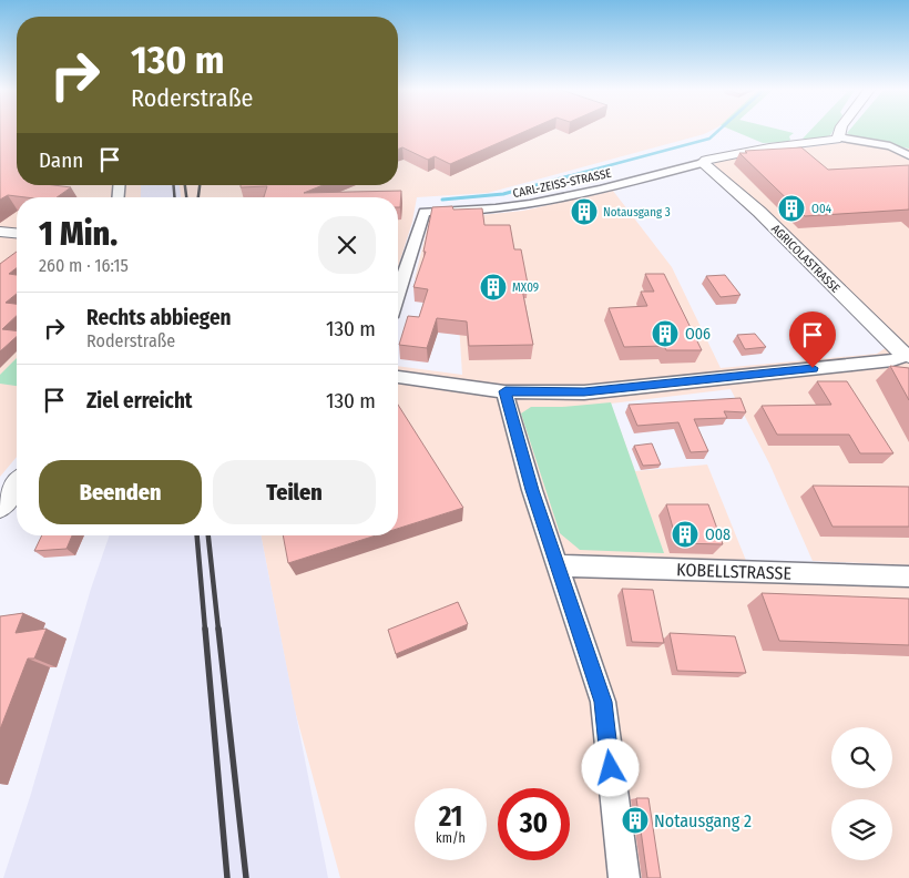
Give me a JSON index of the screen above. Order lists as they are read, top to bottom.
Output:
{
  "streets": {
    "street": ["CARL-ZEISS-STRASSE", "AGRICOLASTRASSE", "KOBELLSTRASSE"]
  },
  "crossings": [
    ["CARL-ZEISS-STRASSE", "AGRICOLASTRASSE"]
  ],
  "places": {
    "building": [
      "O04",
      "Notausgang 3",
      "MX09",
      "O06",
      "O08",
      "Notausgang 2"
    ]
  },
  "page": {
    "turn": ["130 m", "Roderstraße"],
    "then": "Dann",
    "heading": ["1 Min.", "260 m · 16:15"],
    "list": [
      {
        "name": "Rechts abbiegen",
        "note": "Roderstraße",
        "value": "130 m"
      },
      {
        "name": "Ziel erreicht",
        "value": "130 m"
      }
    ],
    "buttons": ["Beenden", "Teilen"],
    "speed": "21 km/h",
    "limit": "30"
  }
}
